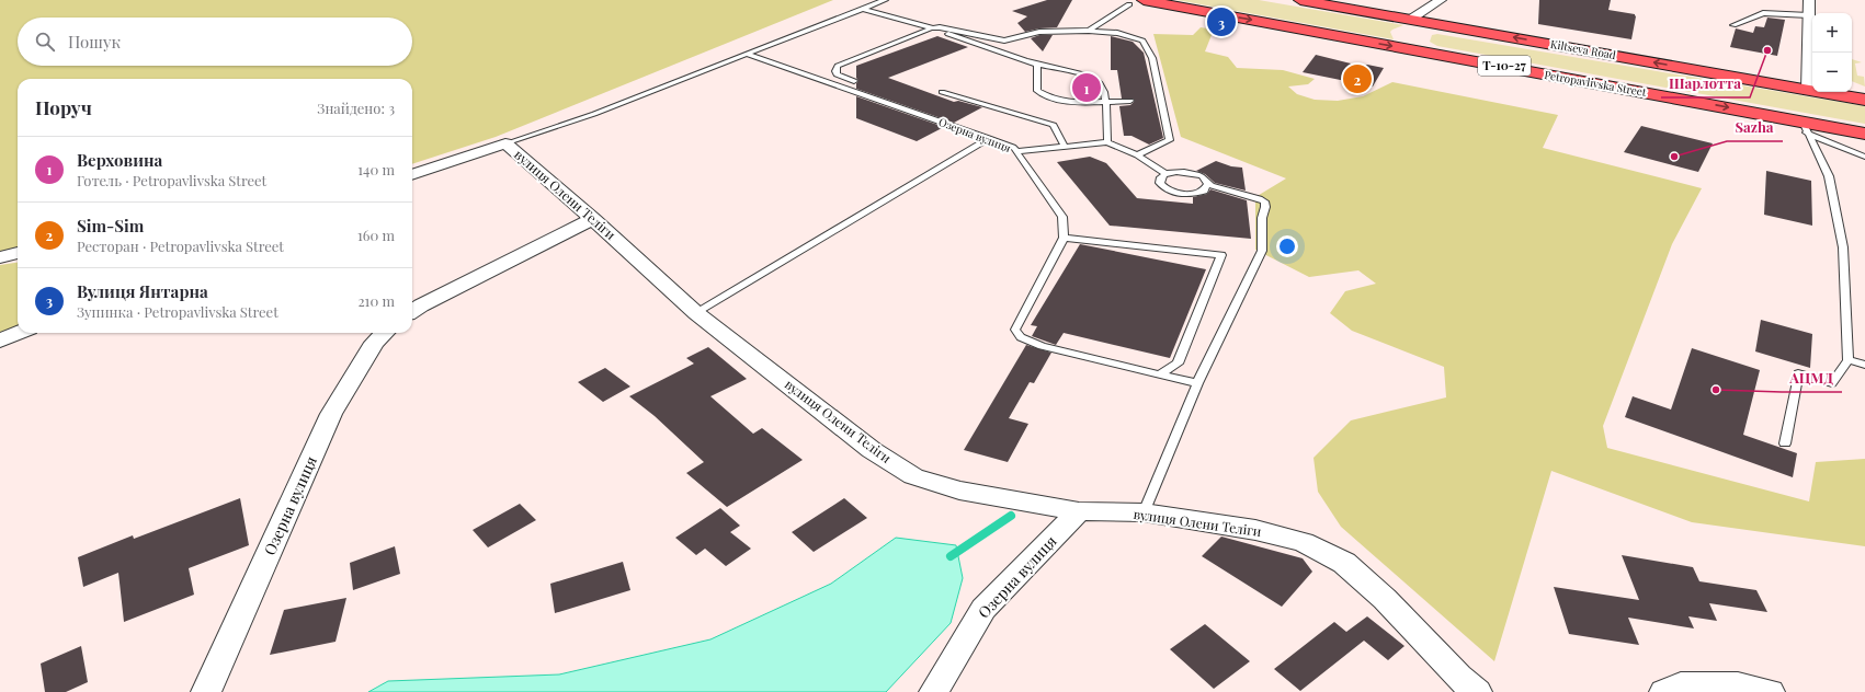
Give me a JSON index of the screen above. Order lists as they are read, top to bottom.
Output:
{
  "streets": {
    "highway": ["Kiltseva Road", "Т-10-27", "Petropavlivska Street"],
    "street": ["Озерна вулиця", "вулиця Олени Теліги"]
  },
  "crossings": [
    ["Озерна вулиця", "вулиця Олени Теліги"]
  ],
  "one_way": ["Kiltseva Road", "Petropavlivska Street"],
  "places": ["Шарлотта", "Sazha", "АЦМД"],
  "page": {
    "pins": ["3", "2", "1"],
    "map_buttons": ["+", "−"],
    "search": "Пошук",
    "heading": ["Поруч", "Знайдено: 3"],
    "list": [
      {
        "mark": "1",
        "name": "Верховина",
        "note": "Готель · Petropavlivska Street",
        "value": "140 m"
      },
      {
        "mark": "2",
        "name": "Sim-Sim",
        "note": "Ресторан · Petropavlivska Street",
        "value": "160 m"
      },
      {
        "mark": "3",
        "name": "Вулиця Янтарна",
        "note": "Зупинка · Petropavlivska Street",
        "value": "210 m"
      }
    ]
  }
}
